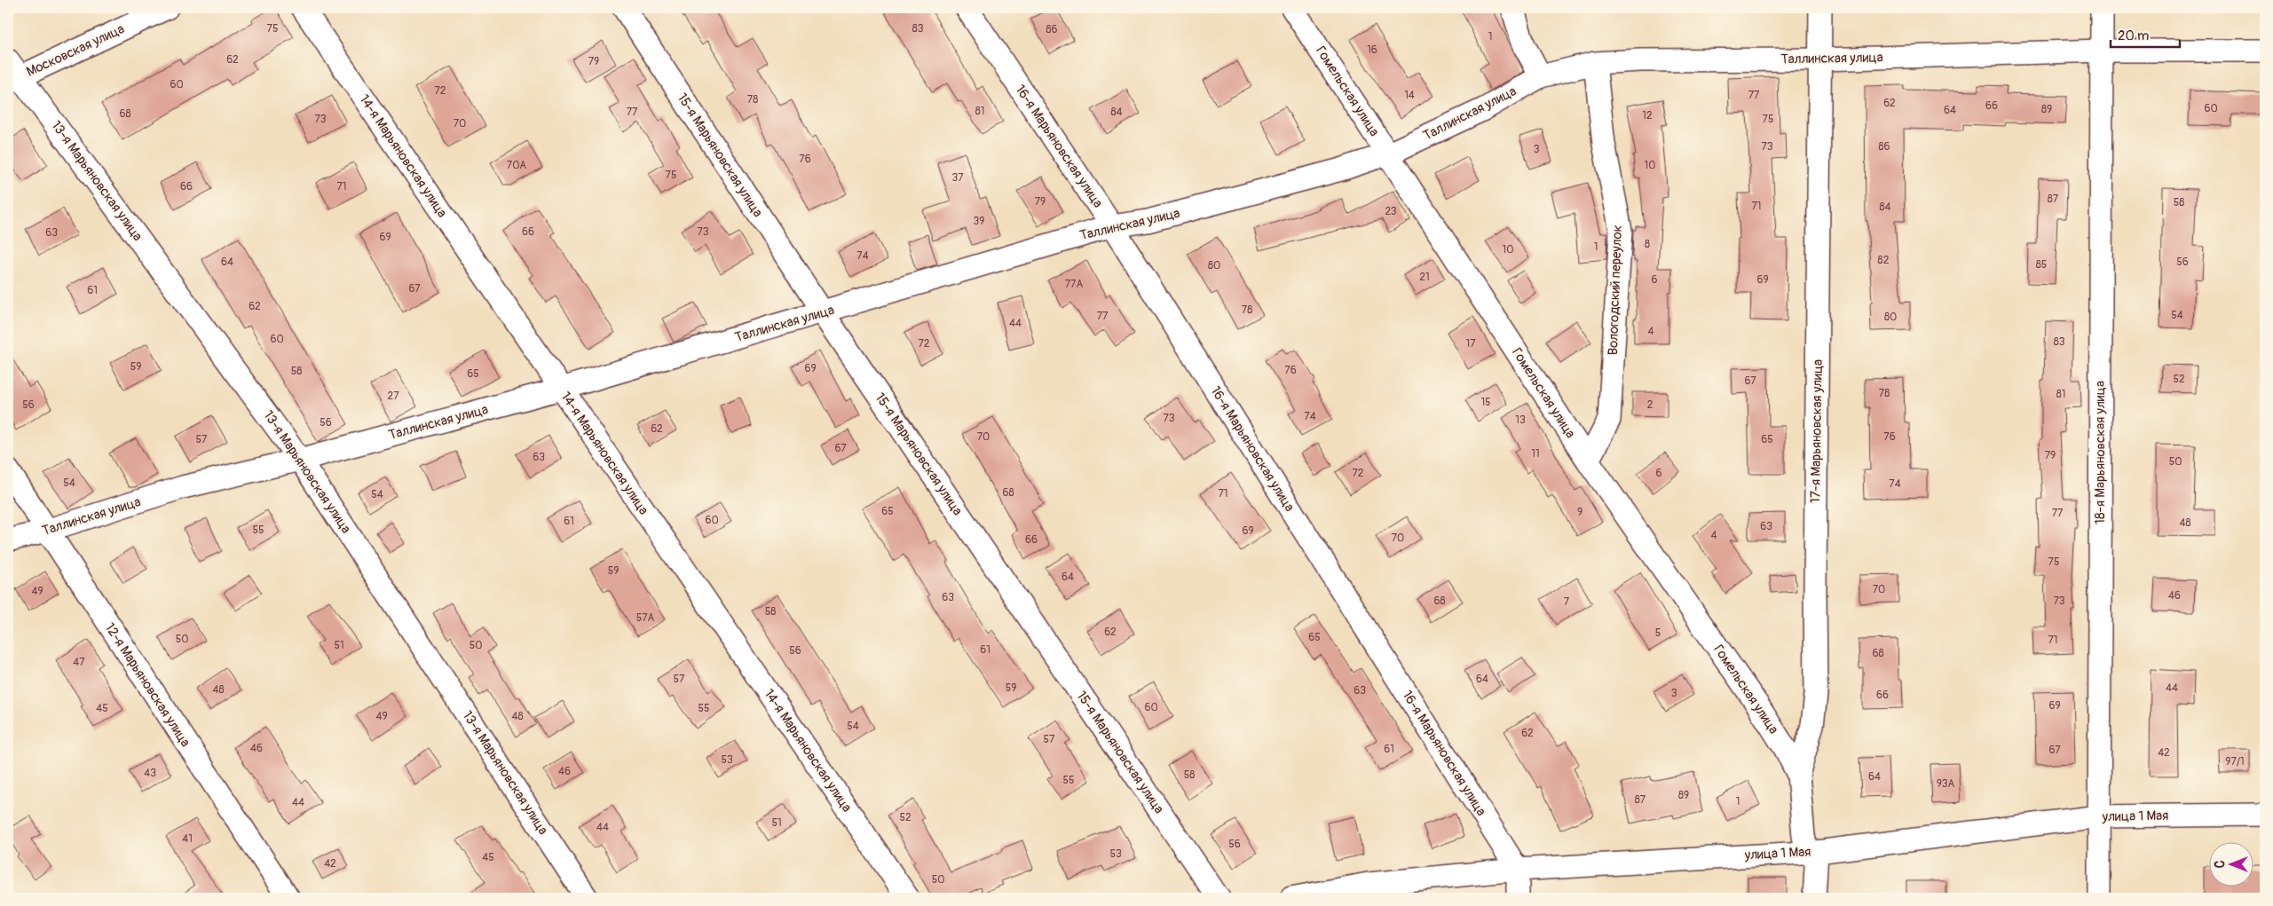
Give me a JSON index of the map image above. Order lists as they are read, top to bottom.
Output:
{
  "streets": {
    "street": [
      "Московская улица",
      "Таллинская улица",
      "Гомельская улица",
      "16-я Марьяновская улица",
      "15-я Марьяновская улица",
      "14-я Марьяновская улица",
      "13-я Марьяновская улица",
      "Вологодский переулок",
      "17-я Марьяновская улица",
      "18-я Марьяновская улица",
      "12-я Марьяновская улица",
      "улица 1 Мая"
    ]
  },
  "crossings": [
    ["Московская улица", "13-я Марьяновская улица"],
    ["Таллинская улица", "Гомельская улица"],
    ["Таллинская улица", "16-я Марьяновская улица"],
    ["Таллинская улица", "15-я Марьяновская улица"],
    ["Таллинская улица", "14-я Марьяновская улица"],
    ["Таллинская улица", "13-я Марьяновская улица"],
    ["Таллинская улица", "Вологодский переулок"],
    ["Таллинская улица", "17-я Марьяновская улица"],
    ["Таллинская улица", "18-я Марьяновская улица"],
    ["Таллинская улица", "12-я Марьяновская улица"],
    ["Гомельская улица", "Вологодский переулок"],
    ["Гомельская улица", "17-я Марьяновская улица"],
    ["16-я Марьяновская улица", "улица 1 Мая"],
    ["17-я Марьяновская улица", "улица 1 Мая"],
    ["18-я Марьяновская улица", "улица 1 Мая"]
  ],
  "house_numbers": [
    "75",
    "83",
    "86",
    "1",
    "16",
    "62",
    "79",
    "60",
    "72",
    "14",
    "77",
    "78",
    "62",
    "66",
    "60",
    "89",
    "64",
    "81",
    "77",
    "84",
    "68",
    "12",
    "73",
    "75",
    "70",
    "73",
    "86",
    "3",
    "76",
    "70А",
    "10",
    "75",
    "37",
    "66",
    "71",
    "87",
    "79",
    "58",
    "71",
    "84",
    "23",
    "39",
    "66",
    "73",
    "63",
    "69",
    "8",
    "1",
    "10",
    "74",
    "82",
    "64",
    "56",
    "85",
    "80",
    "21",
    "6",
    "69",
    "77А",
    "67",
    "61",
    "62",
    "78",
    "54",
    "77",
    "80",
    "44",
    "4",
    "60",
    "83",
    "72",
    "17",
    "59",
    "69",
    "76",
    "58",
    "65",
    "52",
    "67",
    "78",
    "81",
    "27",
    "15",
    "56",
    "2",
    "74",
    "73",
    "13",
    "56",
    "62",
    "70",
    "76",
    "57",
    "65",
    "67",
    "11",
    "79",
    "63",
    "50",
    "72",
    "6",
    "54",
    "74",
    "68",
    "71",
    "54",
    "65",
    "9",
    "77",
    "60",
    "61",
    "48",
    "63",
    "55",
    "69",
    "4",
    "70",
    "66",
    "75",
    "59",
    "64",
    "70",
    "49",
    "46",
    "63",
    "68",
    "73",
    "7",
    "58",
    "57А",
    "62",
    "5",
    "65",
    "50",
    "71",
    "51",
    "50",
    "61",
    "56",
    "68",
    "47",
    "57",
    "64",
    "59",
    "44",
    "48",
    "63",
    "3",
    "66",
    "69",
    "60",
    "45",
    "55",
    "49",
    "48",
    "54",
    "62",
    "57",
    "46",
    "61",
    "67",
    "42",
    "53",
    "97/1",
    "46",
    "43",
    "58",
    "64",
    "55",
    "93А",
    "89",
    "87",
    "1",
    "44",
    "52",
    "51",
    "44",
    "41",
    "56",
    "53",
    "45",
    "42",
    "50"
  ],
  "scale_bar": "20 m",
  "north": "left"
}
